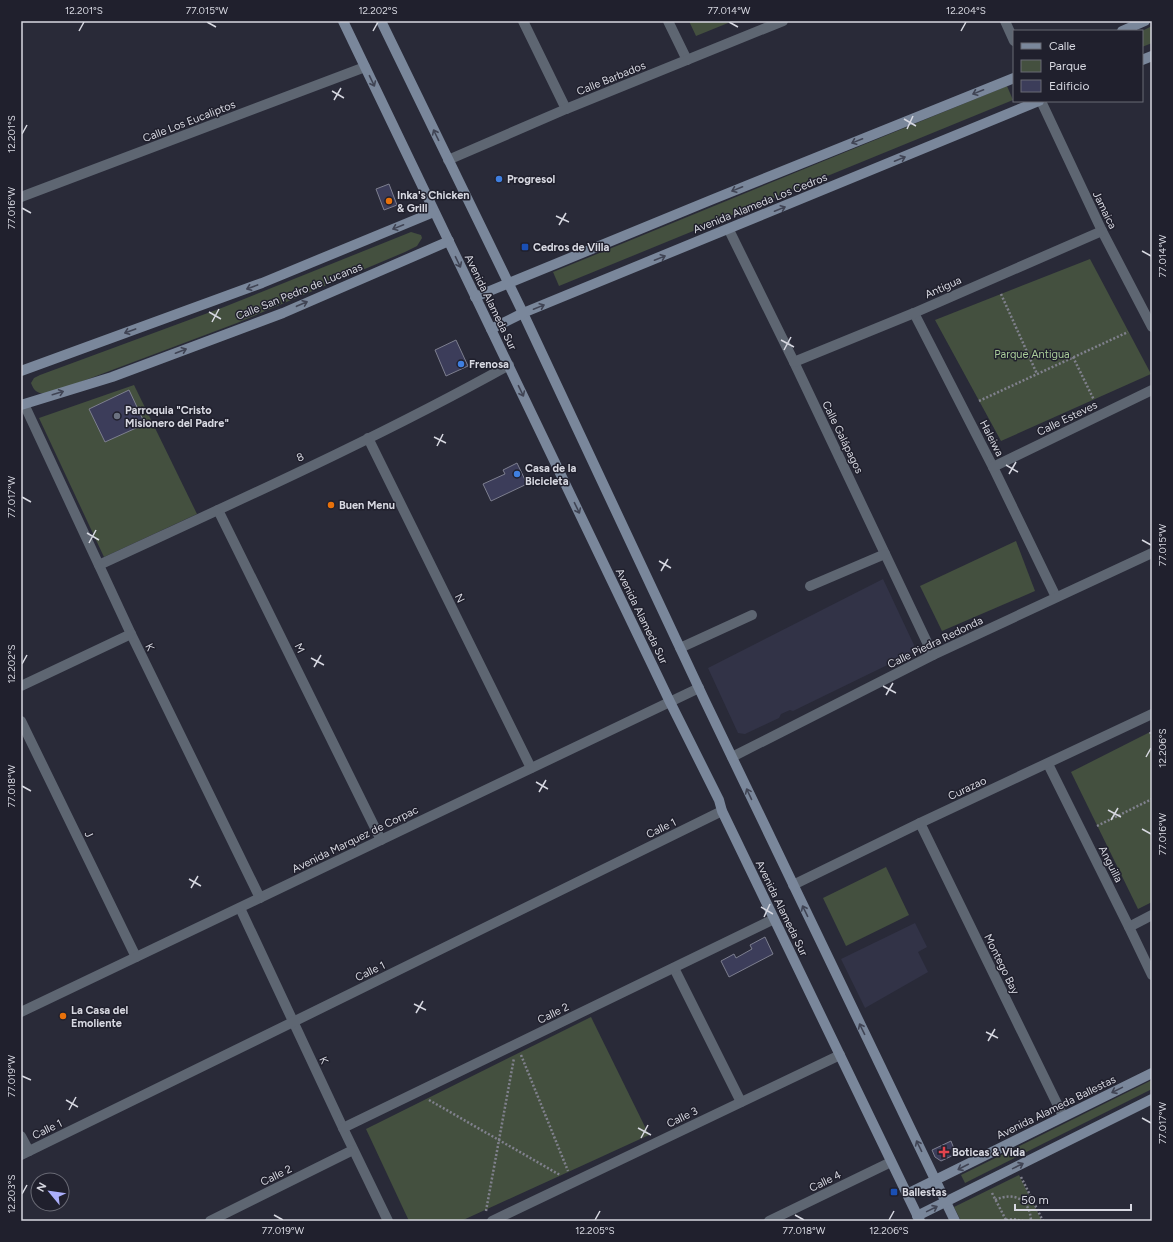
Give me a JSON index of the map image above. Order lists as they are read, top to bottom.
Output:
{
  "streets": {
    "main road": [
      "Avenida Alameda Los Cedros",
      "Calle San Pedro de Lucanas",
      "Avenida Alameda Sur",
      "Avenida Alameda Ballestas"
    ],
    "street": [
      "Calle Barbados",
      "Calle Los Eucaliptos",
      "Jamaica",
      "Antigua",
      "Calle Esteves",
      "Calle Galápagos",
      "Haleiwa",
      "8",
      "N",
      "Calle Piedra Redonda",
      "K",
      "M",
      "Curazao",
      "Calle 1",
      "J",
      "Avenida Marquez de Corpac",
      "Anguilla",
      "Montego Bay",
      "Calle 2",
      "Calle 3",
      "Calle 4"
    ]
  },
  "crossings": [
    ["Calle Barbados", "Avenida Alameda Sur"],
    ["Calle Los Eucaliptos", "Avenida Alameda Sur"],
    ["Avenida Alameda Los Cedros", "Avenida Alameda Sur"],
    ["Avenida Alameda Los Cedros", "Calle Galápagos"],
    ["Jamaica", "Antigua"],
    ["Antigua", "Calle Galápagos"],
    ["Antigua", "Haleiwa"],
    ["Calle San Pedro de Lucanas", "Avenida Alameda Sur"],
    ["Calle San Pedro de Lucanas", "K"],
    ["Avenida Alameda Sur", "8"],
    ["Avenida Alameda Sur", "Calle Piedra Redonda"],
    ["Avenida Alameda Sur", "Curazao"],
    ["Avenida Alameda Sur", "Calle 1"],
    ["Avenida Alameda Sur", "Avenida Marquez de Corpac"],
    ["Avenida Alameda Sur", "Calle 2"],
    ["Avenida Alameda Sur", "Avenida Alameda Ballestas"],
    ["Avenida Alameda Sur", "Calle 3"],
    ["Avenida Alameda Sur", "Calle 4"],
    ["Calle Esteves", "Haleiwa"],
    ["Calle Galápagos", "Calle Piedra Redonda"],
    ["Haleiwa", "Calle Piedra Redonda"],
    ["8", "N"],
    ["8", "K"],
    ["8", "M"],
    ["N", "Avenida Marquez de Corpac"],
    ["K", "Calle 1"],
    ["K", "Avenida Marquez de Corpac"],
    ["K", "Calle 2"],
    ["M", "Avenida Marquez de Corpac"],
    ["Curazao", "Anguilla"],
    ["Curazao", "Montego Bay"],
    ["J", "Avenida Marquez de Corpac"],
    ["Montego Bay", "Avenida Alameda Ballestas"]
  ],
  "parks": ["Parque Antigua"],
  "places": {
    "other": [
      "Progresol",
      "Inka's Chicken & Grill",
      "Frenosa",
      "Parroquia \"Cristo Misionero del Padre\"",
      "Casa de la Bicicleta",
      "Buen Menu",
      "La Casa del Emoliente"
    ],
    "transit": ["Cedros de Villa", "Ballestas"],
    "health": ["Boticas & Vida"]
  },
  "legend": ["Calle", "Parque", "Edificio"],
  "scale_bar": "50 m",
  "north": "top left",
  "coordinates": [
    "12.201°S",
    "77.015°W",
    "12.202°S",
    "77.014°W",
    "12.204°S",
    "77.016°W",
    "77.017°W",
    "12.206°S",
    "77.018°W",
    "77.019°W",
    "12.203°S",
    "12.205°S"
  ]
}
